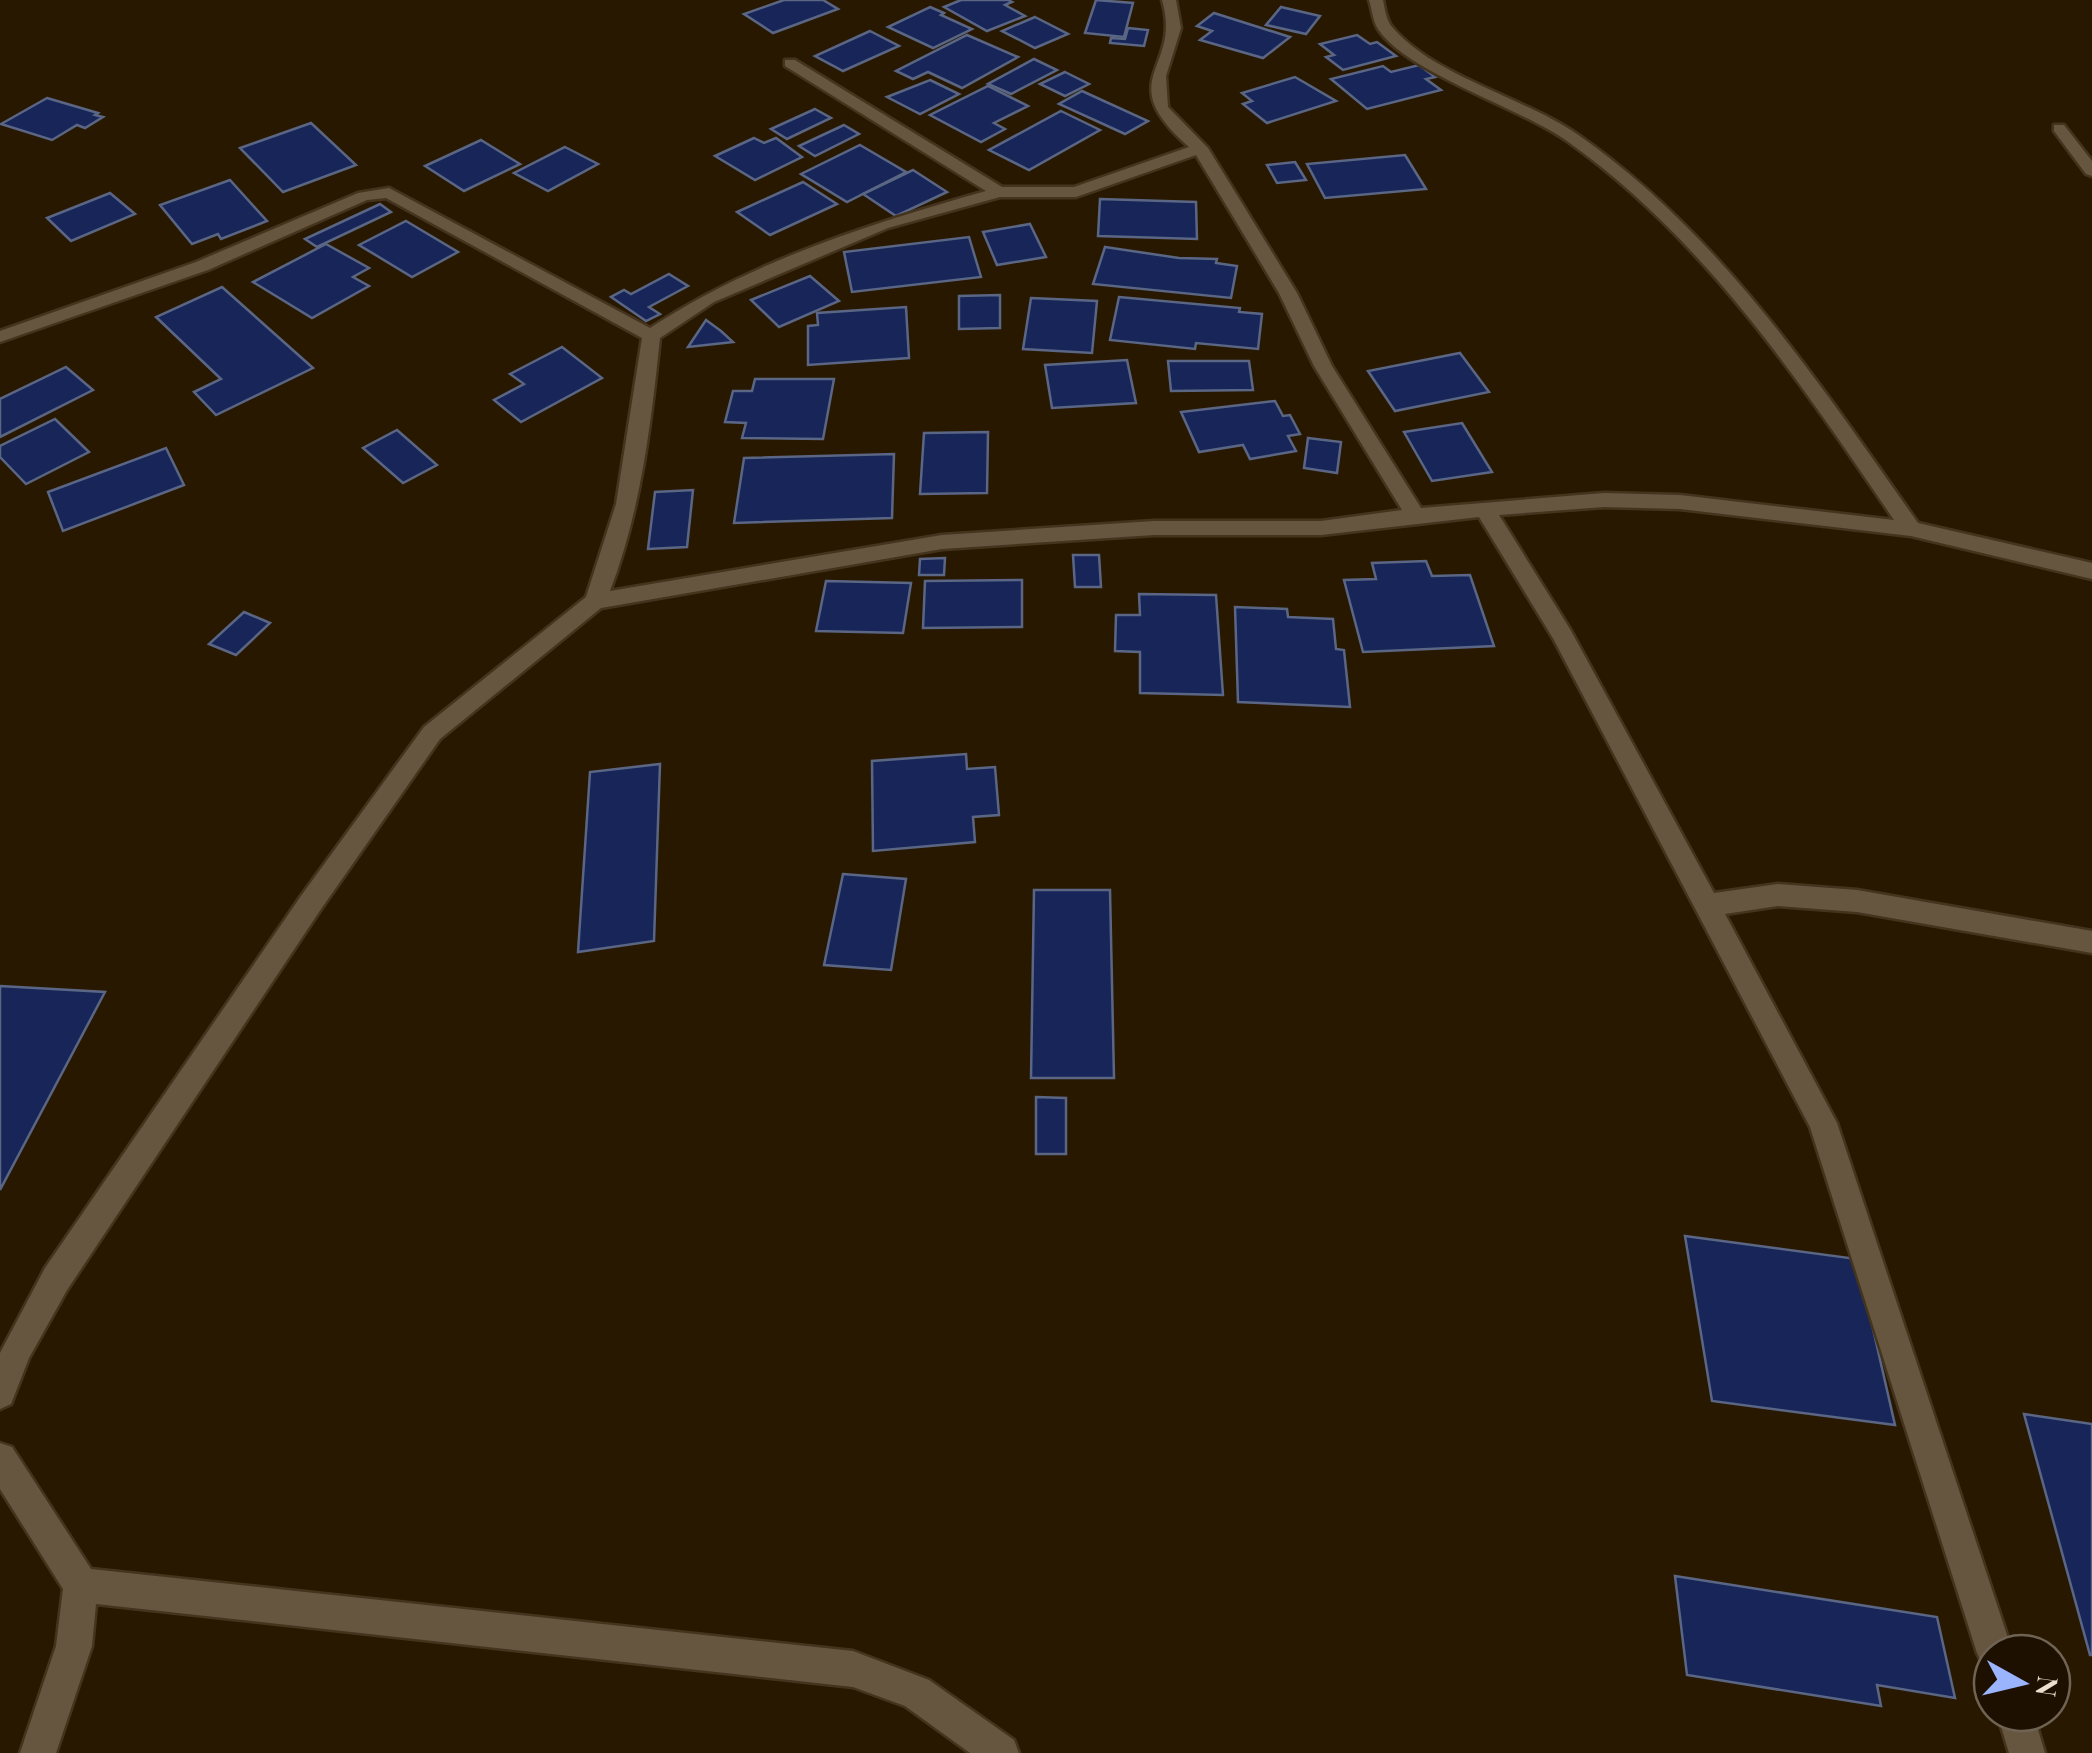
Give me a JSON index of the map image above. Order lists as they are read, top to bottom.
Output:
{
  "north": "right"
}
